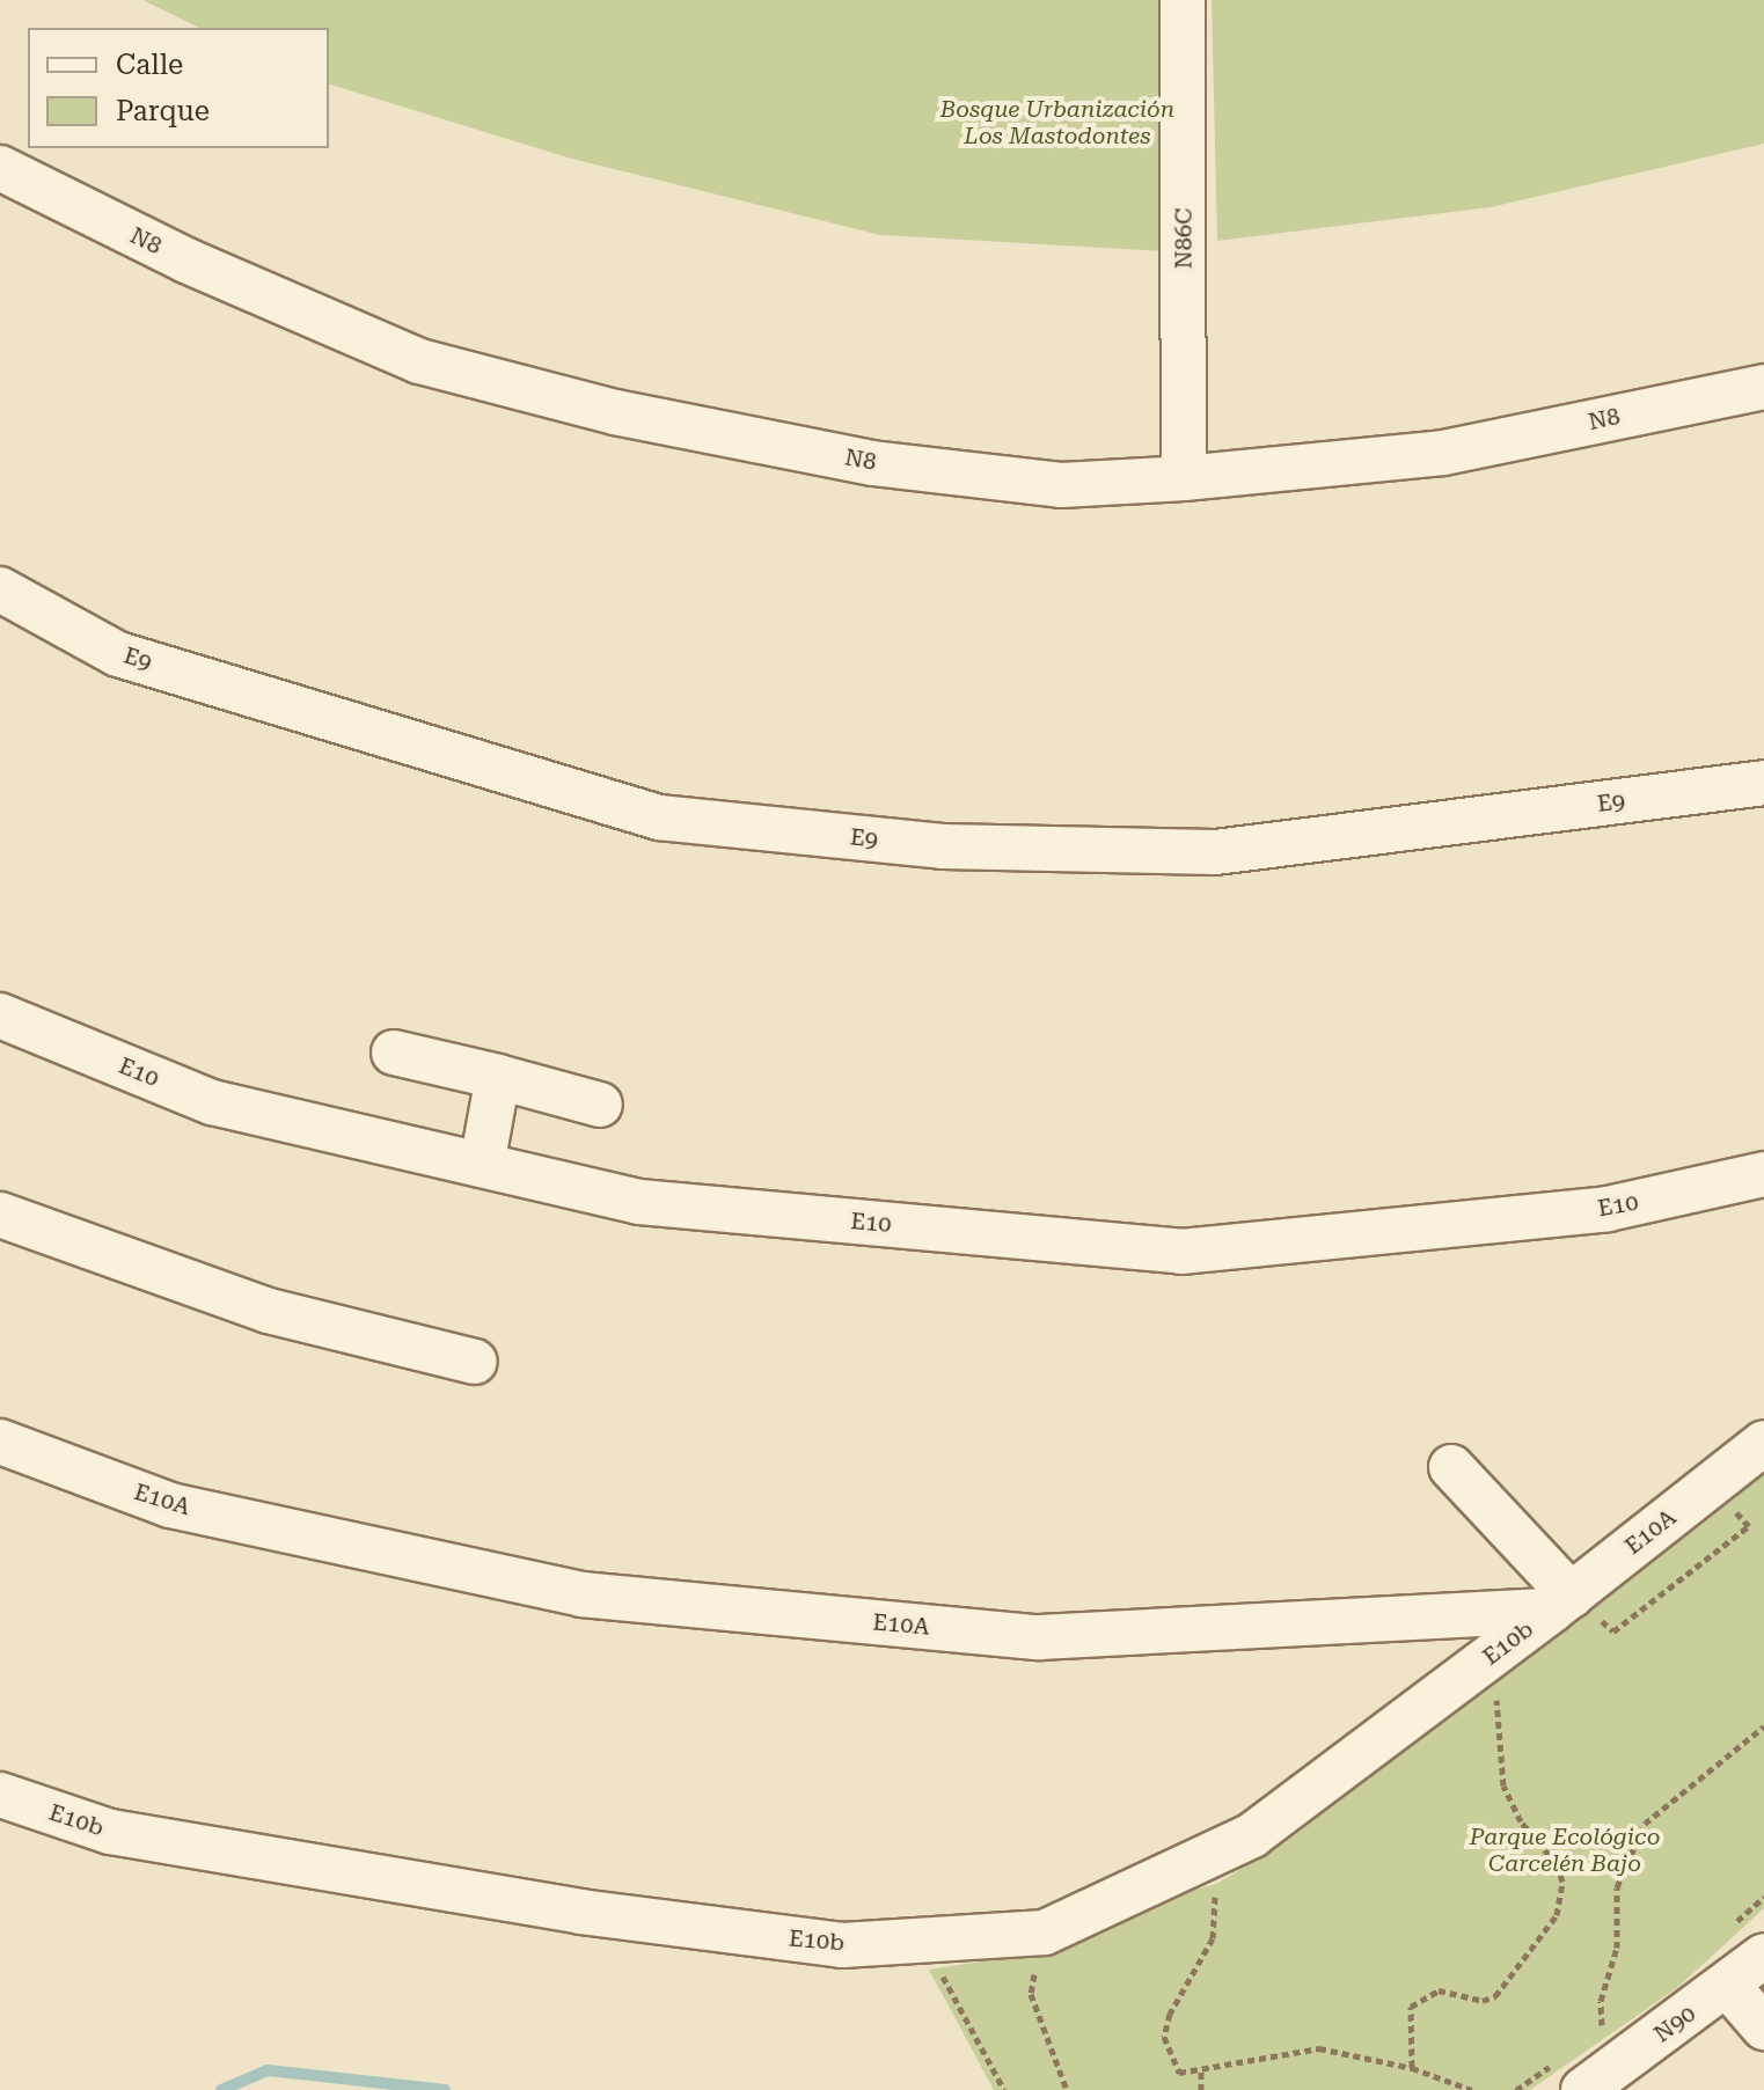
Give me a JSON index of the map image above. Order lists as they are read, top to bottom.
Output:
{
  "streets": {
    "street": [
      "N86C",
      "N8",
      "E9",
      "E10",
      "E10A",
      "E10b",
      "N90"
    ]
  },
  "crossings": [
    ["N86C", "N8"],
    ["E10A", "E10b"]
  ],
  "parks": ["Bosque Urbanización Los Mastodontes", "Parque Ecológico Carcelén Bajo"],
  "legend": ["Calle", "Parque"]
}
